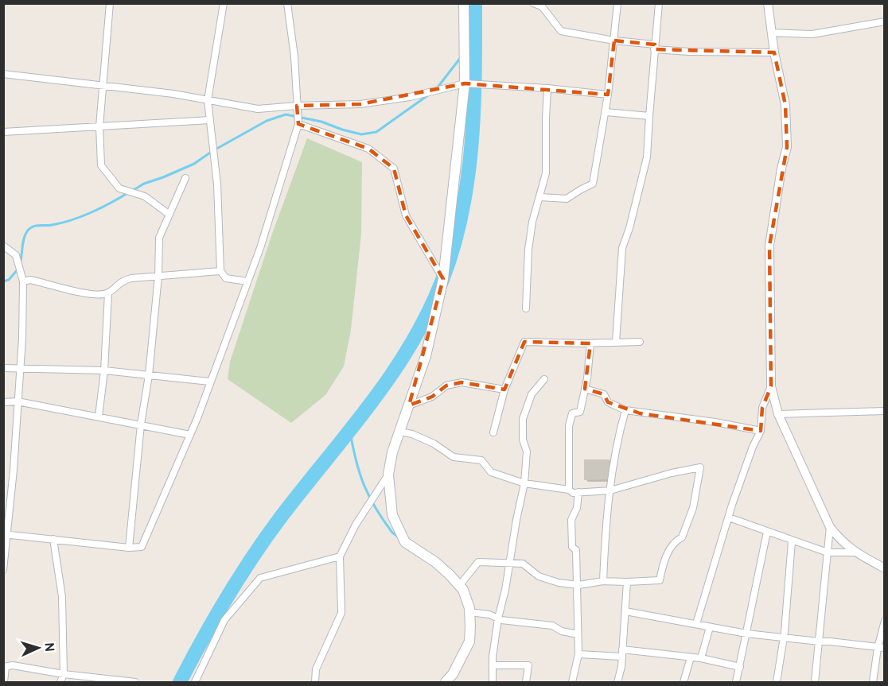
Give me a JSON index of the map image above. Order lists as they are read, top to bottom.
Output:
{
  "north": "right"
}
